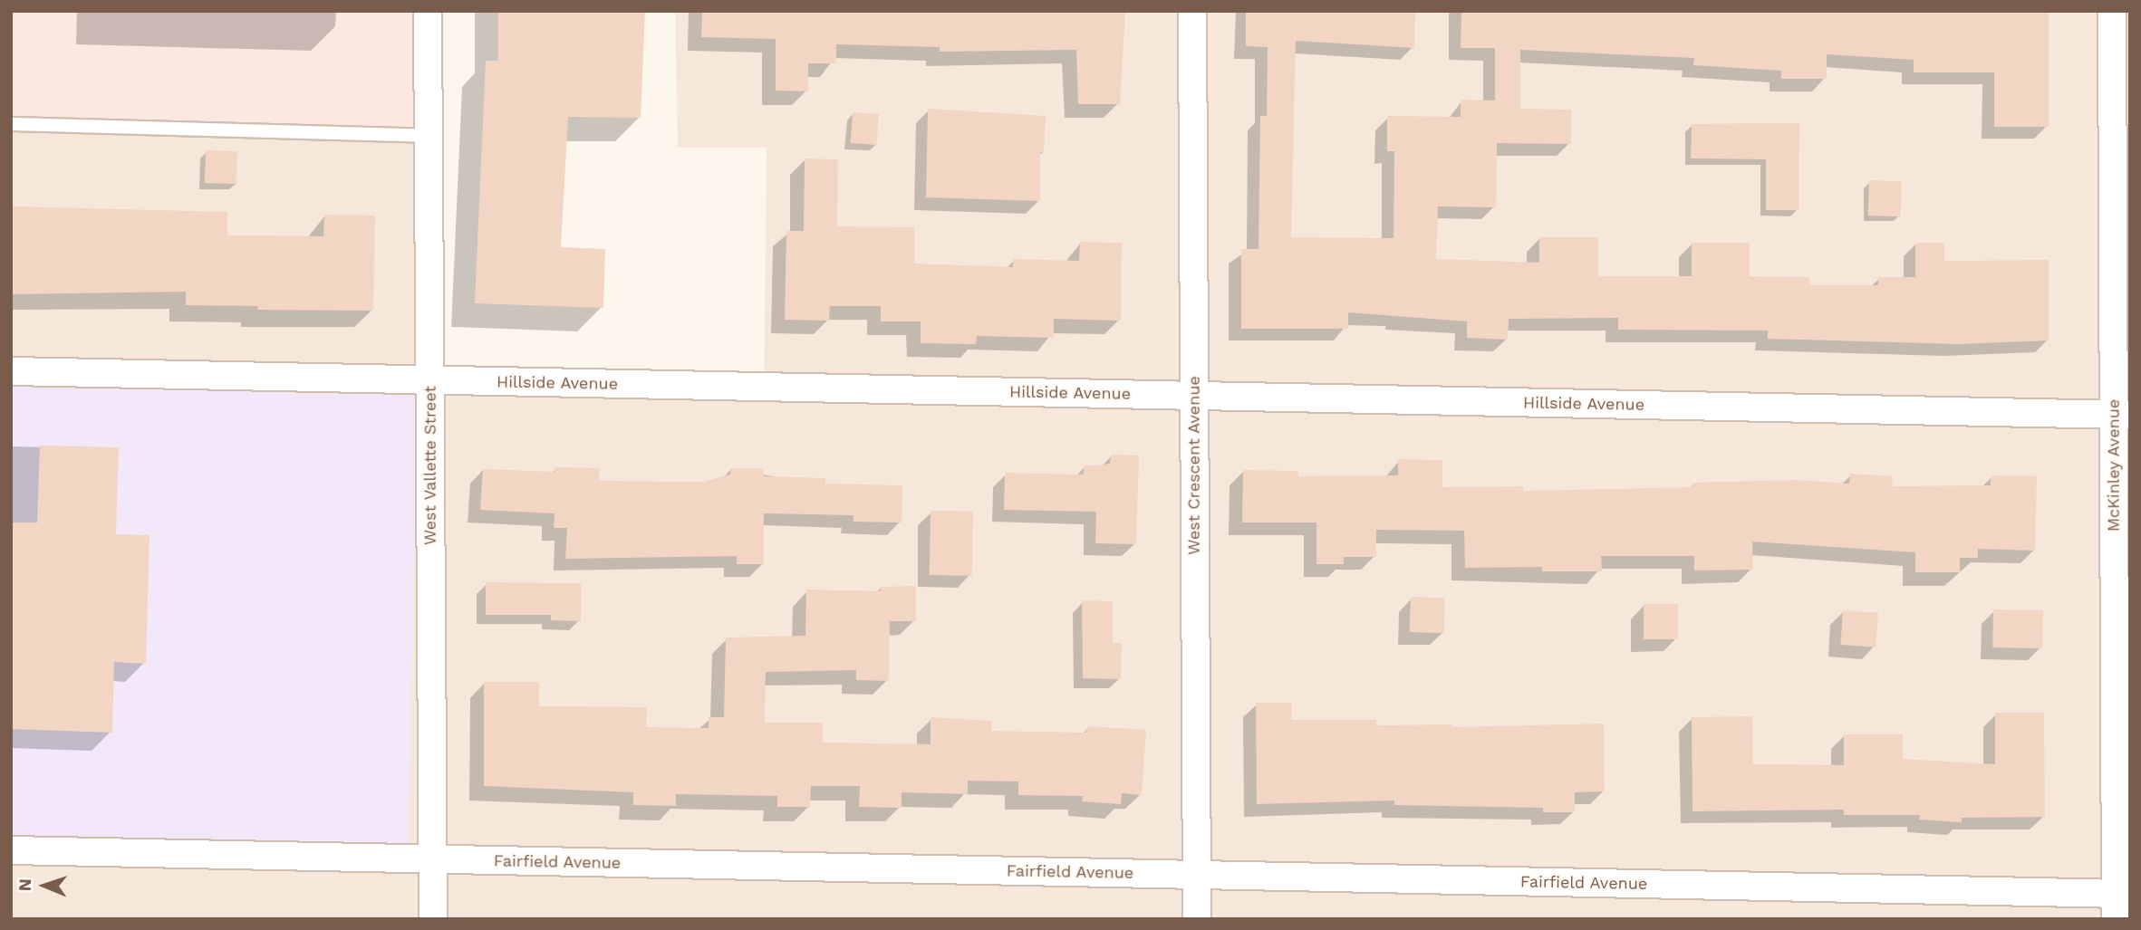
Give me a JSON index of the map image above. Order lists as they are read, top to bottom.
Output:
{
  "streets": {
    "street": [
      "Hillside Avenue",
      "West Vallette Street",
      "West Crescent Avenue",
      "McKinley Avenue",
      "Fairfield Avenue"
    ]
  },
  "crossings": [
    ["Hillside Avenue", "West Vallette Street"],
    ["Hillside Avenue", "West Crescent Avenue"],
    ["Hillside Avenue", "McKinley Avenue"],
    ["West Vallette Street", "Fairfield Avenue"],
    ["West Crescent Avenue", "Fairfield Avenue"],
    ["McKinley Avenue", "Fairfield Avenue"]
  ],
  "north": "left"
}
